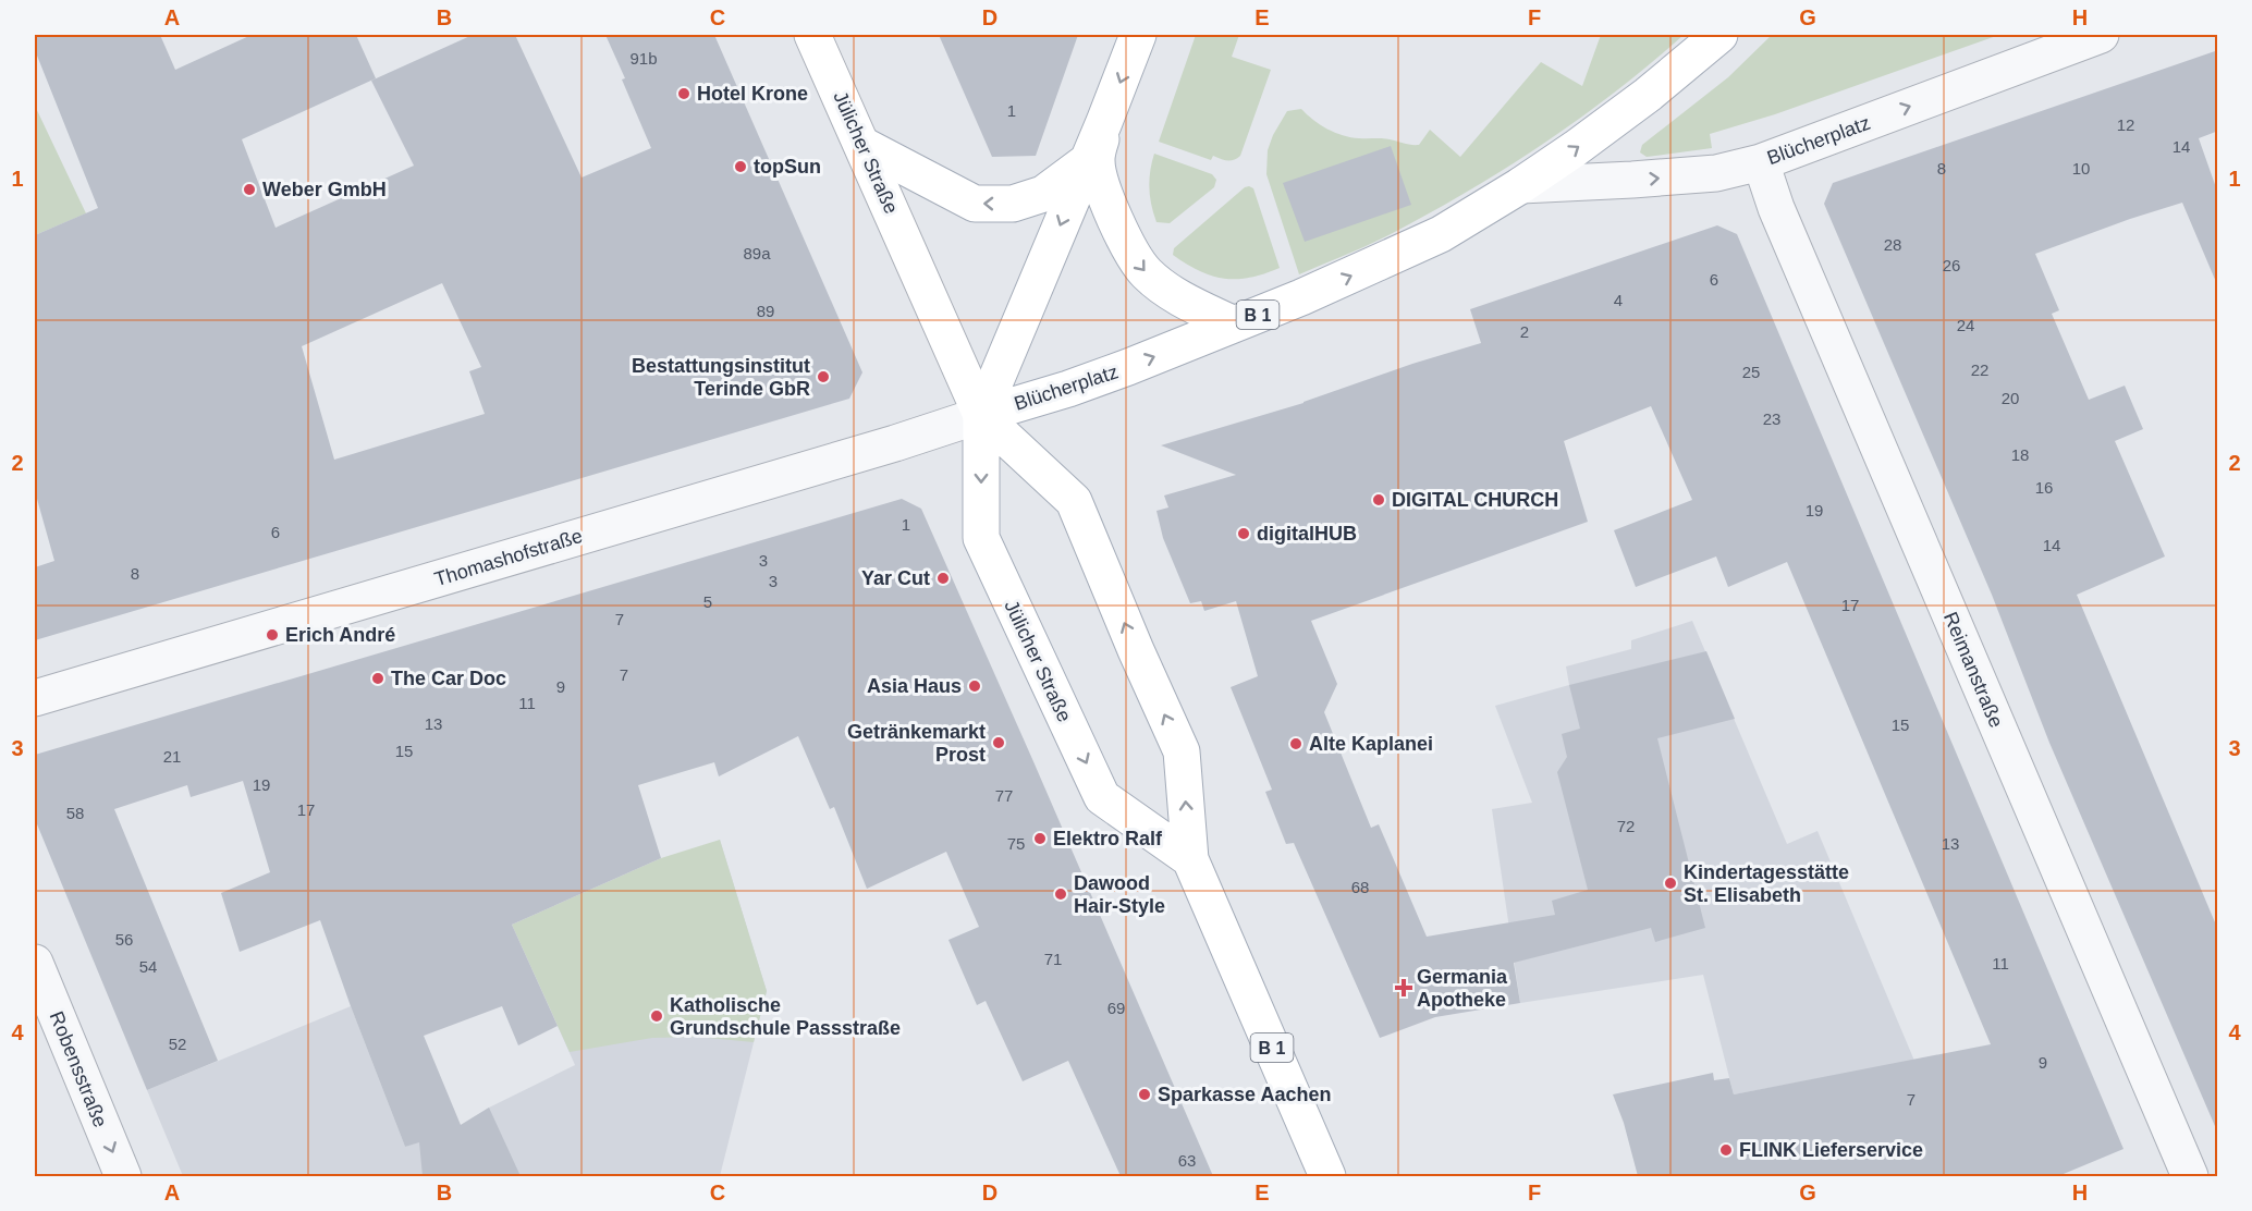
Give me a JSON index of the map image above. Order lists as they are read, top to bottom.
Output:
{
  "streets": {
    "main road": ["Blücherplatz", "Jülicher Straße", "B 1"],
    "street": ["Thomashofstraße", "Reimanstraße", "Robensstraße"]
  },
  "crossings": [
    ["Blücherplatz", "Jülicher Straße"],
    ["Blücherplatz", "Thomashofstraße"],
    ["Blücherplatz", "Reimanstraße"],
    ["Jülicher Straße", "Thomashofstraße"]
  ],
  "one_way": ["Robensstraße"],
  "places": {
    "other": [
      "Hotel Krone",
      "topSun",
      "Weber GmbH",
      "Bestattungsinstitut Terinde GbR",
      "DIGITAL CHURCH",
      "digitalHUB",
      "Yar Cut",
      "Erich André",
      "The Car Doc",
      "Asia Haus",
      "Getränkemarkt Prost",
      "Alte Kaplanei",
      "Elektro Ralf",
      "Kindertagesstätte St. Elisabeth",
      "Dawood Hair-Style",
      "Katholische Grundschule Passstraße",
      "Sparkasse Aachen",
      "FLINK Lieferservice"
    ],
    "health": ["Germania Apotheke"]
  },
  "house_numbers": [
    "91b",
    "1",
    "12",
    "14",
    "8",
    "10",
    "28",
    "89a",
    "26",
    "6",
    "4",
    "89",
    "24",
    "2",
    "22",
    "25",
    "20",
    "23",
    "18",
    "16",
    "19",
    "1",
    "6",
    "14",
    "3",
    "8",
    "3",
    "5",
    "17",
    "7",
    "7",
    "9",
    "11",
    "13",
    "15",
    "15",
    "21",
    "19",
    "77",
    "17",
    "58",
    "72",
    "75",
    "13",
    "68",
    "56",
    "71",
    "11",
    "54",
    "69",
    "52",
    "9",
    "7",
    "63"
  ],
  "grid": {
    "columns": [
      "A",
      "B",
      "C",
      "D",
      "E",
      "F",
      "G",
      "H"
    ],
    "rows": [
      "1",
      "2",
      "3",
      "4"
    ]
  }
}
